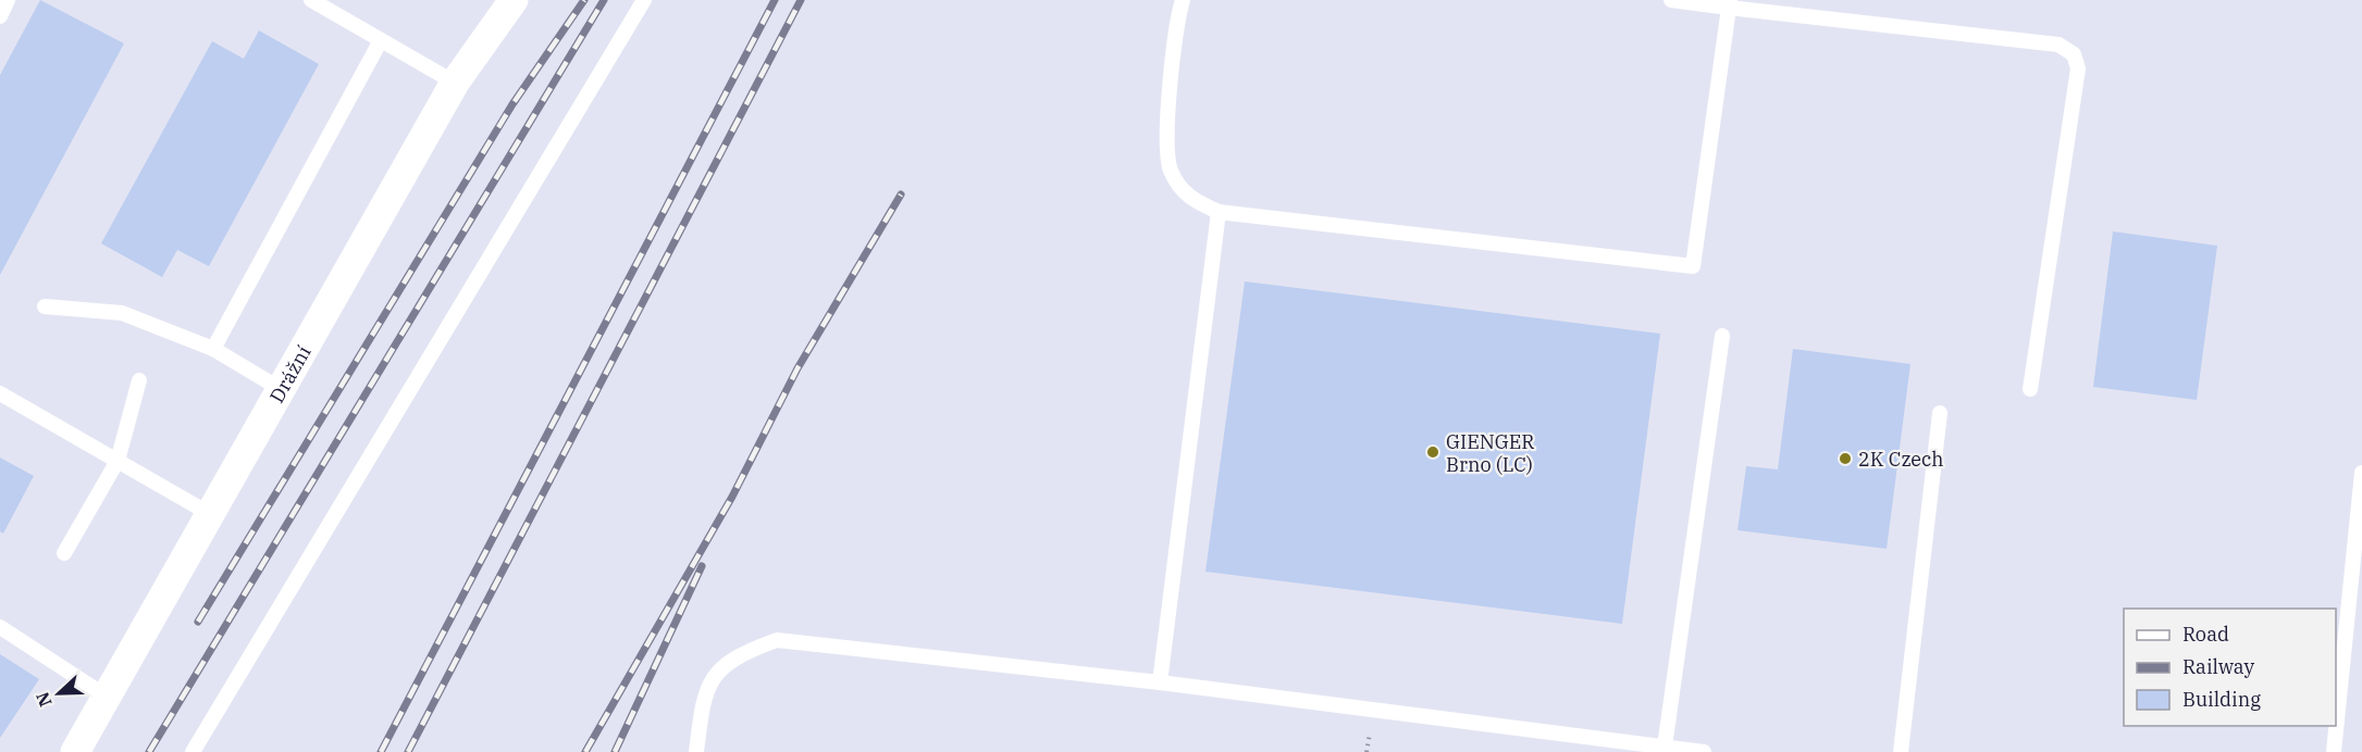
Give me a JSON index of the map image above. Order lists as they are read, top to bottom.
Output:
{
  "streets": {
    "street": ["Drážní"]
  },
  "places": ["GIENGER Brno (LC)", "2K Czech"],
  "legend": ["Road", "Railway", "Building"],
  "north": "left"
}
